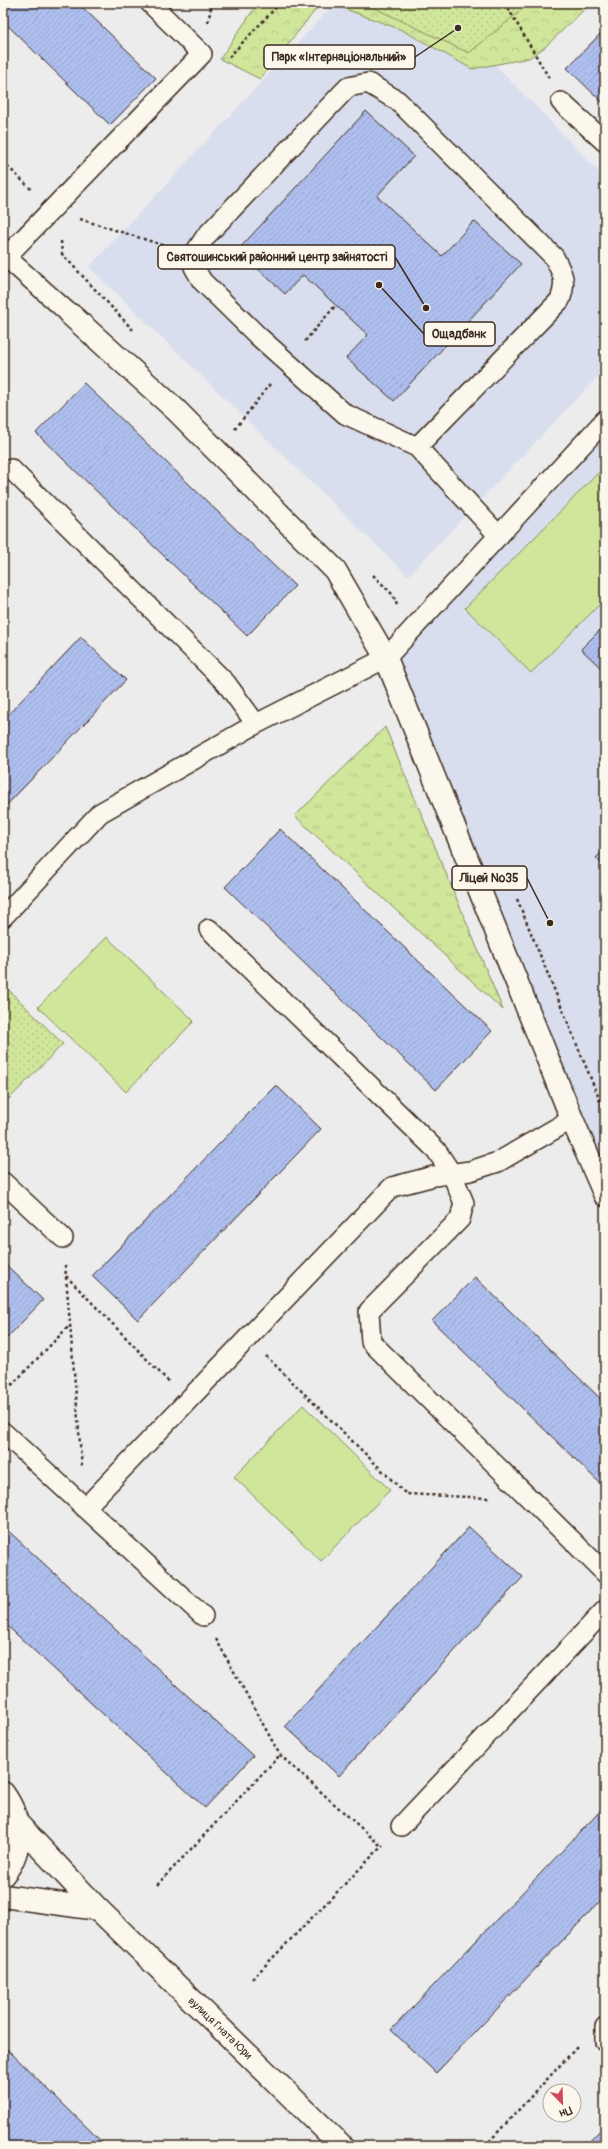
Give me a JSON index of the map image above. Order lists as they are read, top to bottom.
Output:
{
  "streets": {
    "street": ["вулиця Гната Юри"]
  },
  "places": [
    "Парк «Інтернаціональний»",
    "Ощадбанк",
    "Святошинський районний центр зайнятості",
    "Ліцей №35"
  ],
  "north": "bottom right"
}
